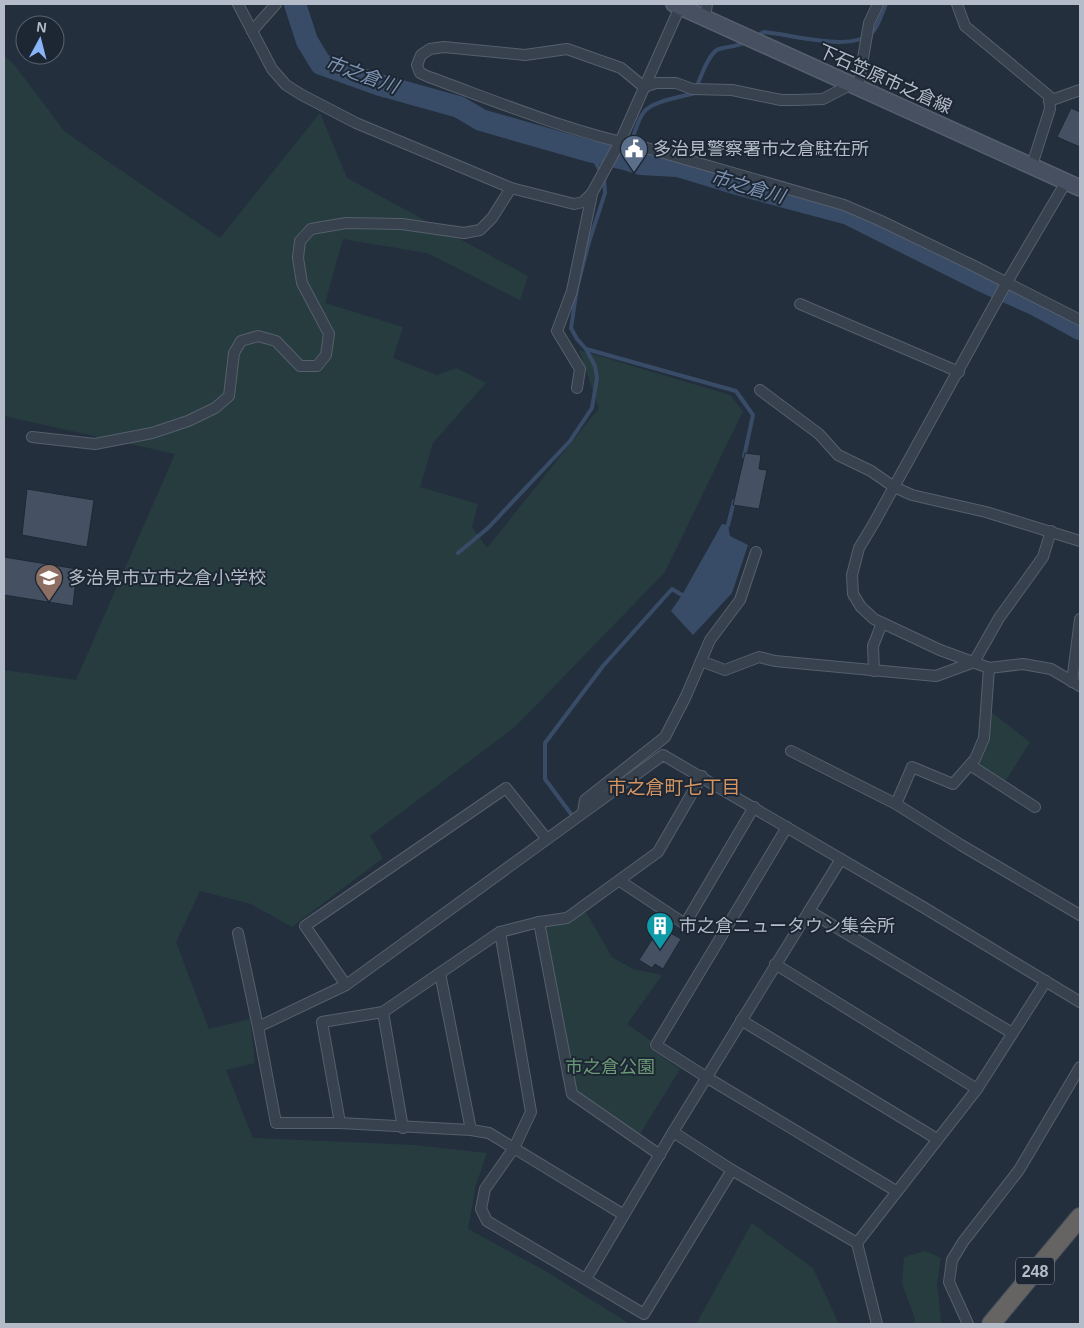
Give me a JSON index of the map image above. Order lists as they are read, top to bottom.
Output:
{
  "streets": {
    "highway": ["248"],
    "main road": ["下石笠原市之倉線"]
  },
  "districts": ["市之倉町七丁目"],
  "water": ["市之倉川"],
  "parks": ["市之倉公園"],
  "places": {
    "public building": ["多治見警察署市之倉駐在所"],
    "school or university": ["多治見市立市之倉小学校"],
    "building": ["市之倉ニュータウン集会所"]
  },
  "north": "top"
}
